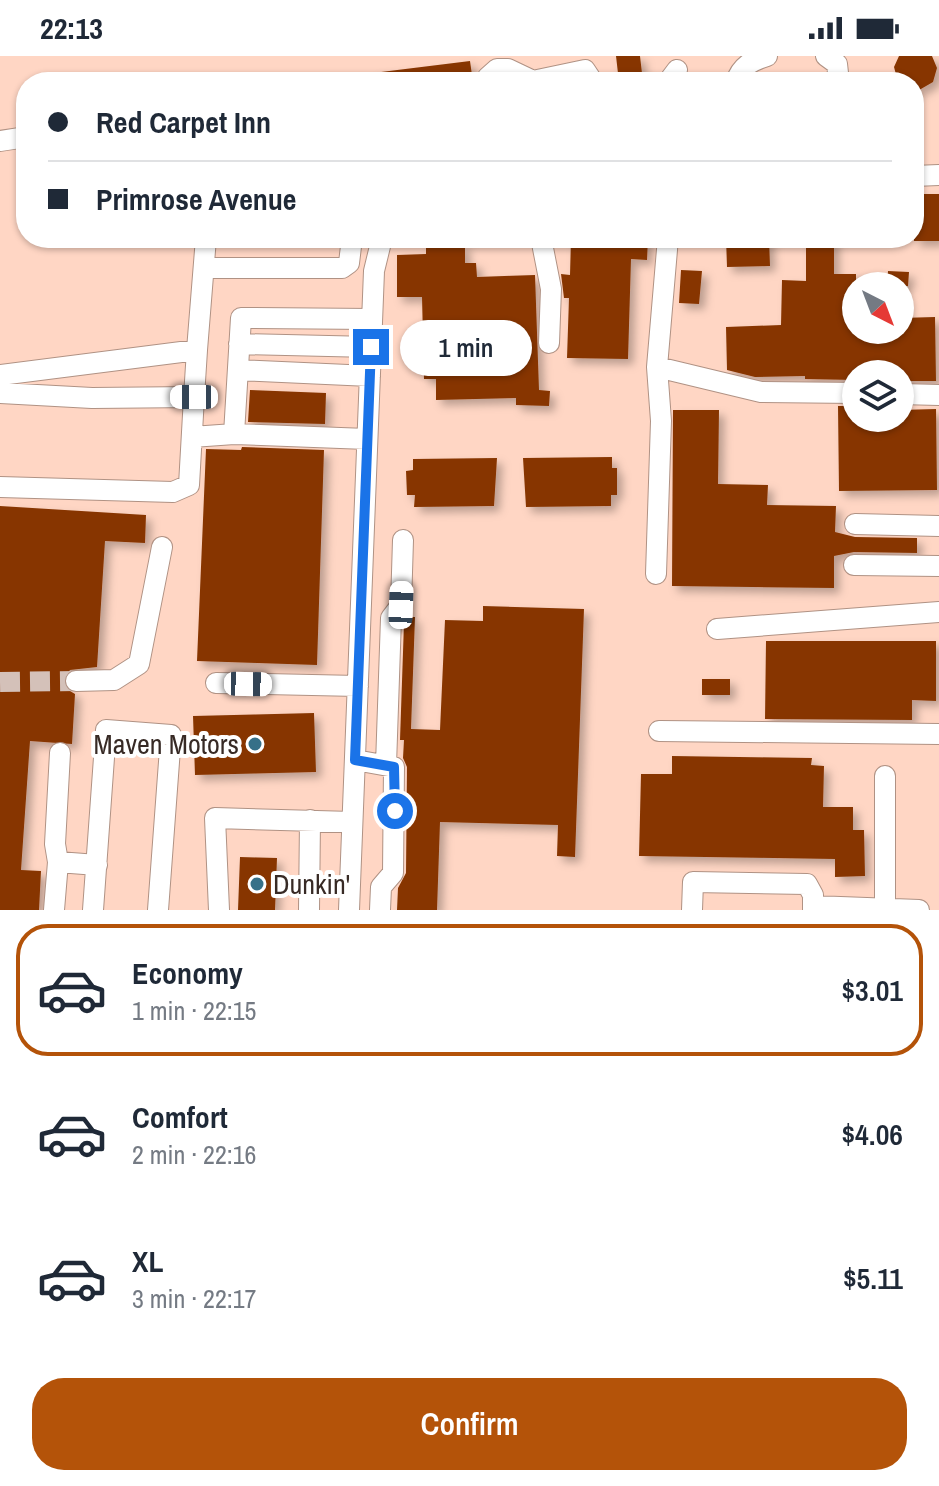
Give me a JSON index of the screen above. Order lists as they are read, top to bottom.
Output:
{
  "places": ["Maven Motors", "Dunkin'"],
  "north": "bottom right",
  "page": {
    "status": "22:13",
    "banner": ["Red Carpet Inn", "Primrose Avenue"],
    "bubble": "1 min",
    "list": [
      {
        "name": "Economy",
        "note": "1 min · 22:15",
        "value": "$3.01"
      },
      {
        "name": "Comfort",
        "note": "2 min · 22:16",
        "value": "$4.06"
      },
      {
        "name": "XL",
        "note": "3 min · 22:17",
        "value": "$5.11"
      }
    ],
    "buttons": "Confirm"
  }
}
